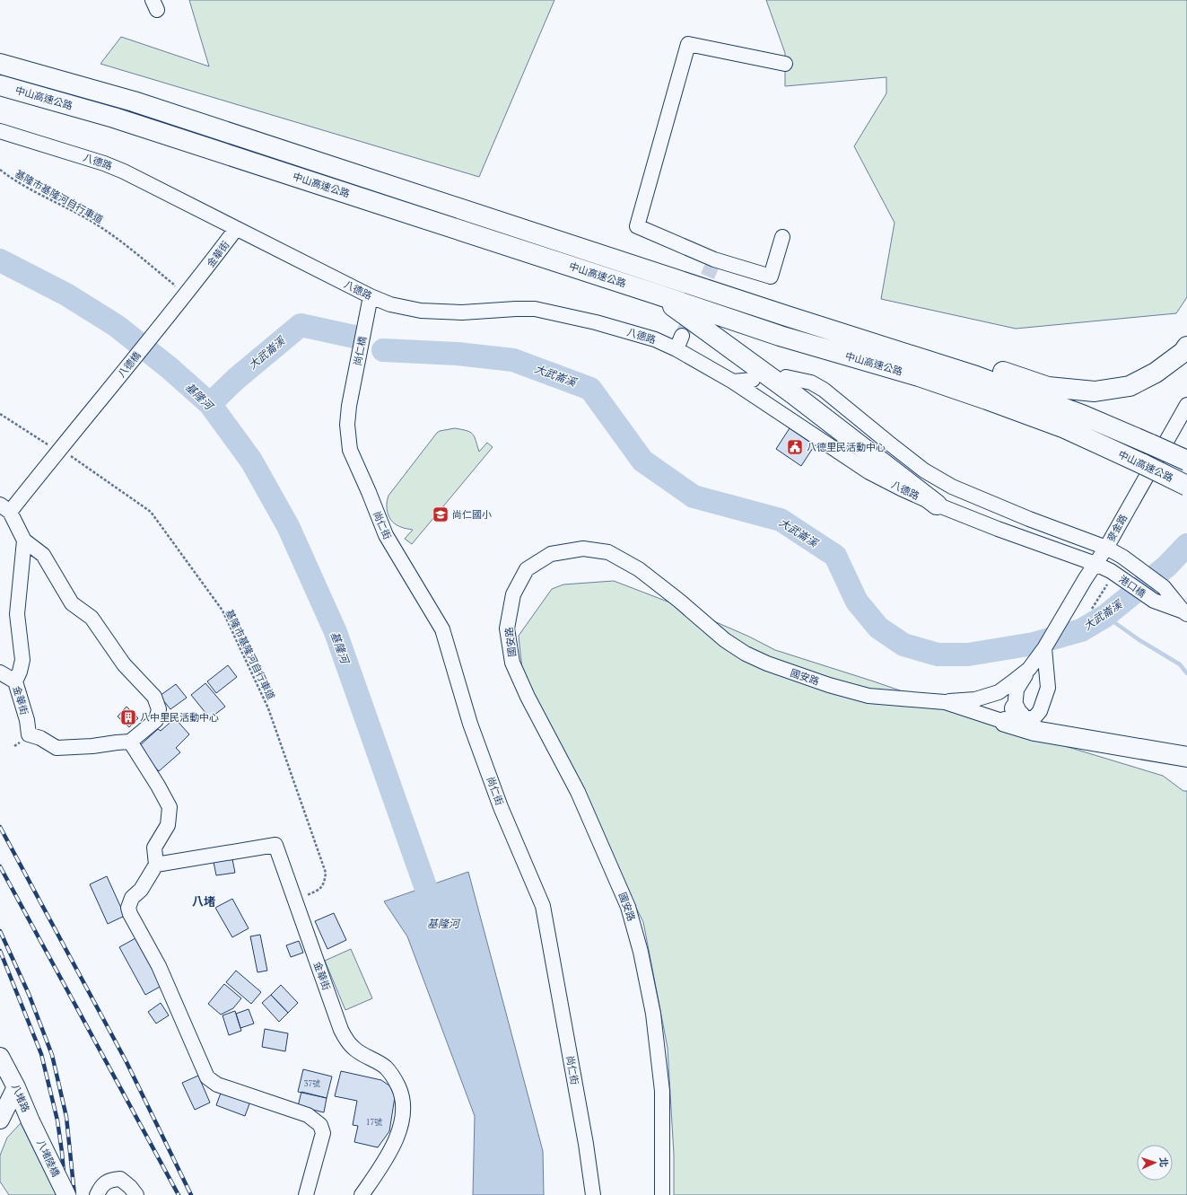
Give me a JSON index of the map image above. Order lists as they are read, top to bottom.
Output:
{
  "streets": {
    "highway": ["中山高速公路"],
    "main road": ["八堵路", "八堵陸橋"],
    "street": [
      "八德路",
      "金華街",
      "尚仁橋",
      "八德橋",
      "尚仁街",
      "麥金路",
      "港口橋",
      "國安路"
    ],
    "path": ["基隆市基隆河自行車道"]
  },
  "crossings": [
    ["八德路", "金華街"],
    ["八德路", "尚仁橋"],
    ["八德路", "麥金路"],
    ["八德路", "港口橋"],
    ["基隆市基隆河自行車道", "金華街"],
    ["基隆市基隆河自行車道", "八德橋"],
    ["金華街", "八德橋"],
    ["尚仁橋", "尚仁街"],
    ["麥金路", "港口橋"],
    ["麥金路", "國安路"],
    ["八堵路", "八堵陸橋"]
  ],
  "districts": ["八堵"],
  "water": ["大武崙溪", "基隆河"],
  "places": {
    "public building": ["八德里民活動中心"],
    "school or university": ["尚仁國小"],
    "building": ["八中里民活動中心"]
  },
  "house_numbers": ["37號", "17號"],
  "north": "right"
}
